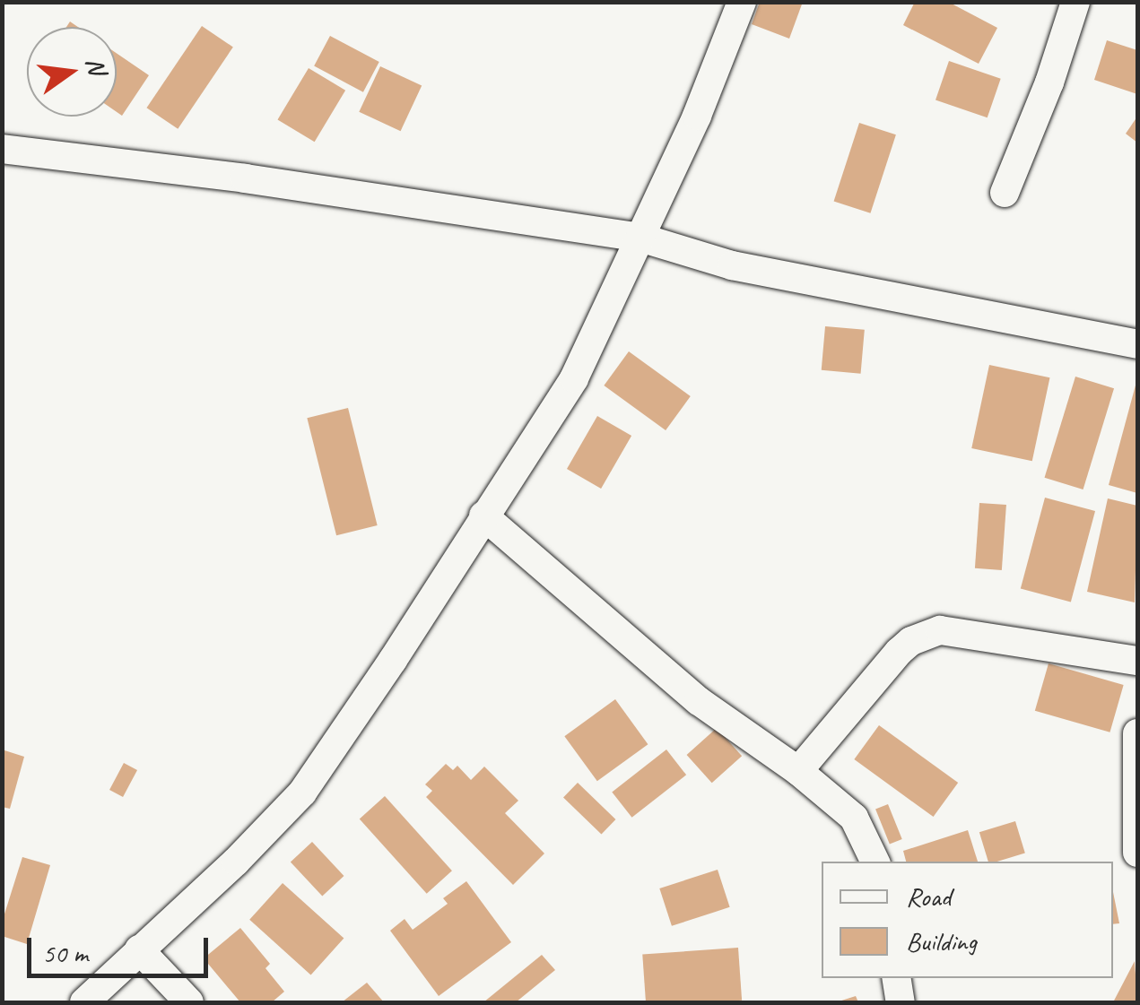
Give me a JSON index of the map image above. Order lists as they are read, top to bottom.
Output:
{
  "legend": ["Road", "Building"],
  "scale_bar": "50 m",
  "north": "right"
}
